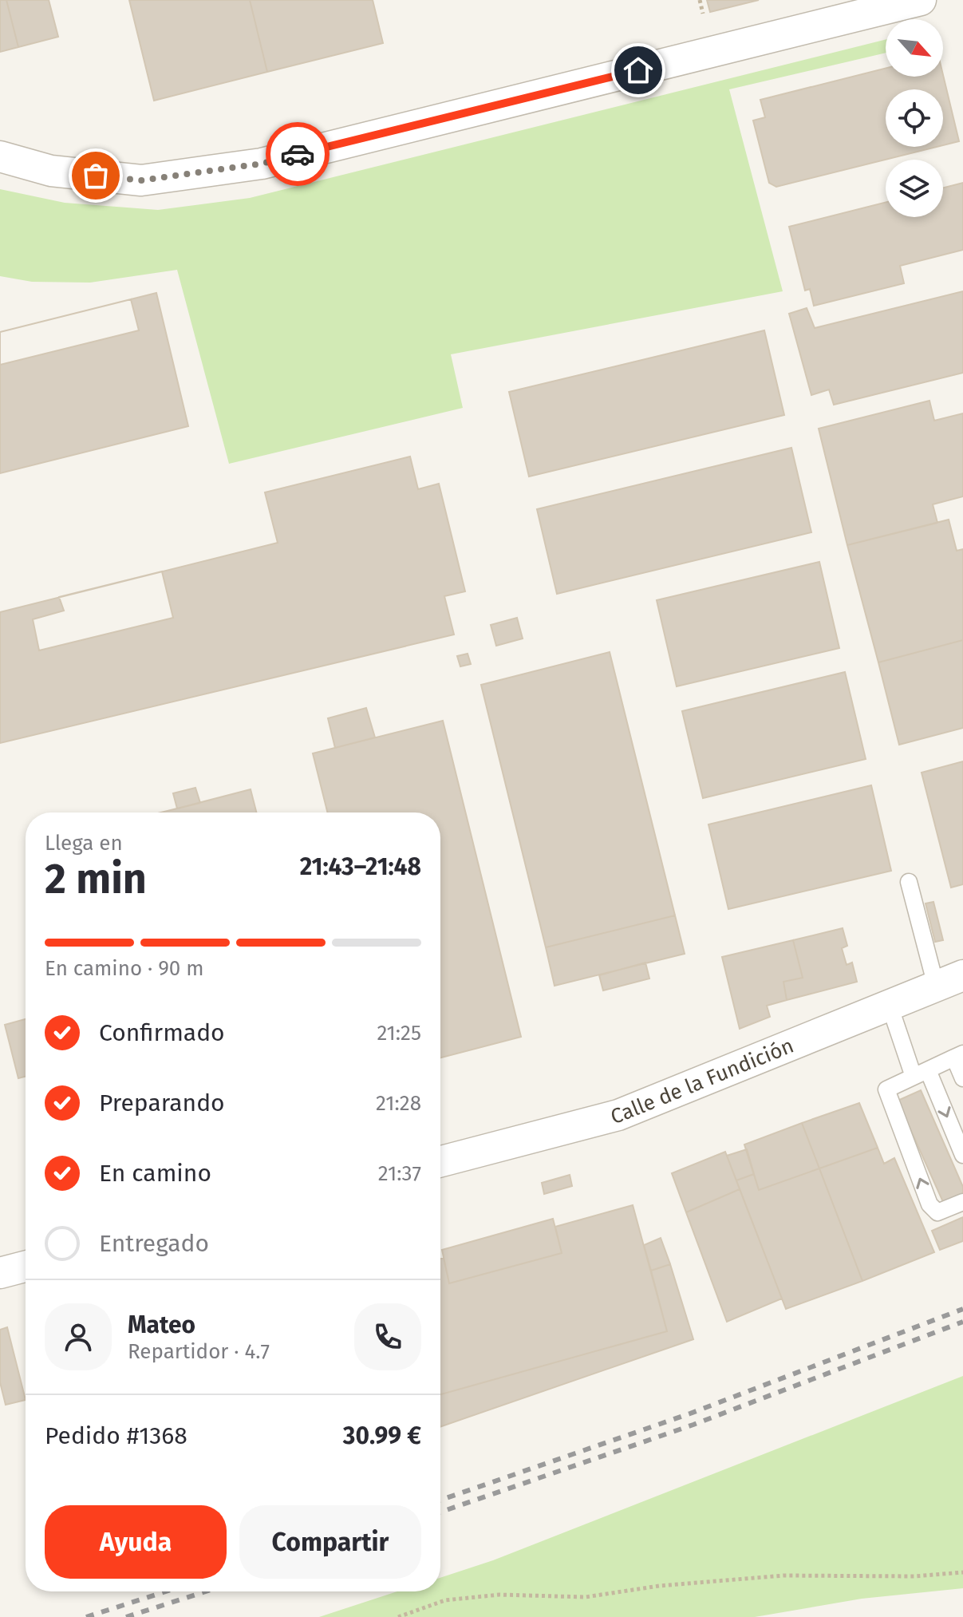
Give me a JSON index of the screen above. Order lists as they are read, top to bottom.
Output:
{
  "streets": {
    "street": ["Calle de la Fundición"]
  },
  "north": "bottom right",
  "page": {
    "heading": ["2 min", "Llega en", "21:43–21:48"],
    "panel": [
      "Mateo",
      "Repartidor · 4.7",
      "Pedido #1368",
      "30.99 €"
    ],
    "bar": "En camino · 90 m",
    "list": [
      ["Confirmado", "21:25"],
      ["Preparando", "21:28"],
      ["En camino", "21:37"],
      "Entregado"
    ],
    "buttons": ["Ayuda", "Compartir"]
  }
}
